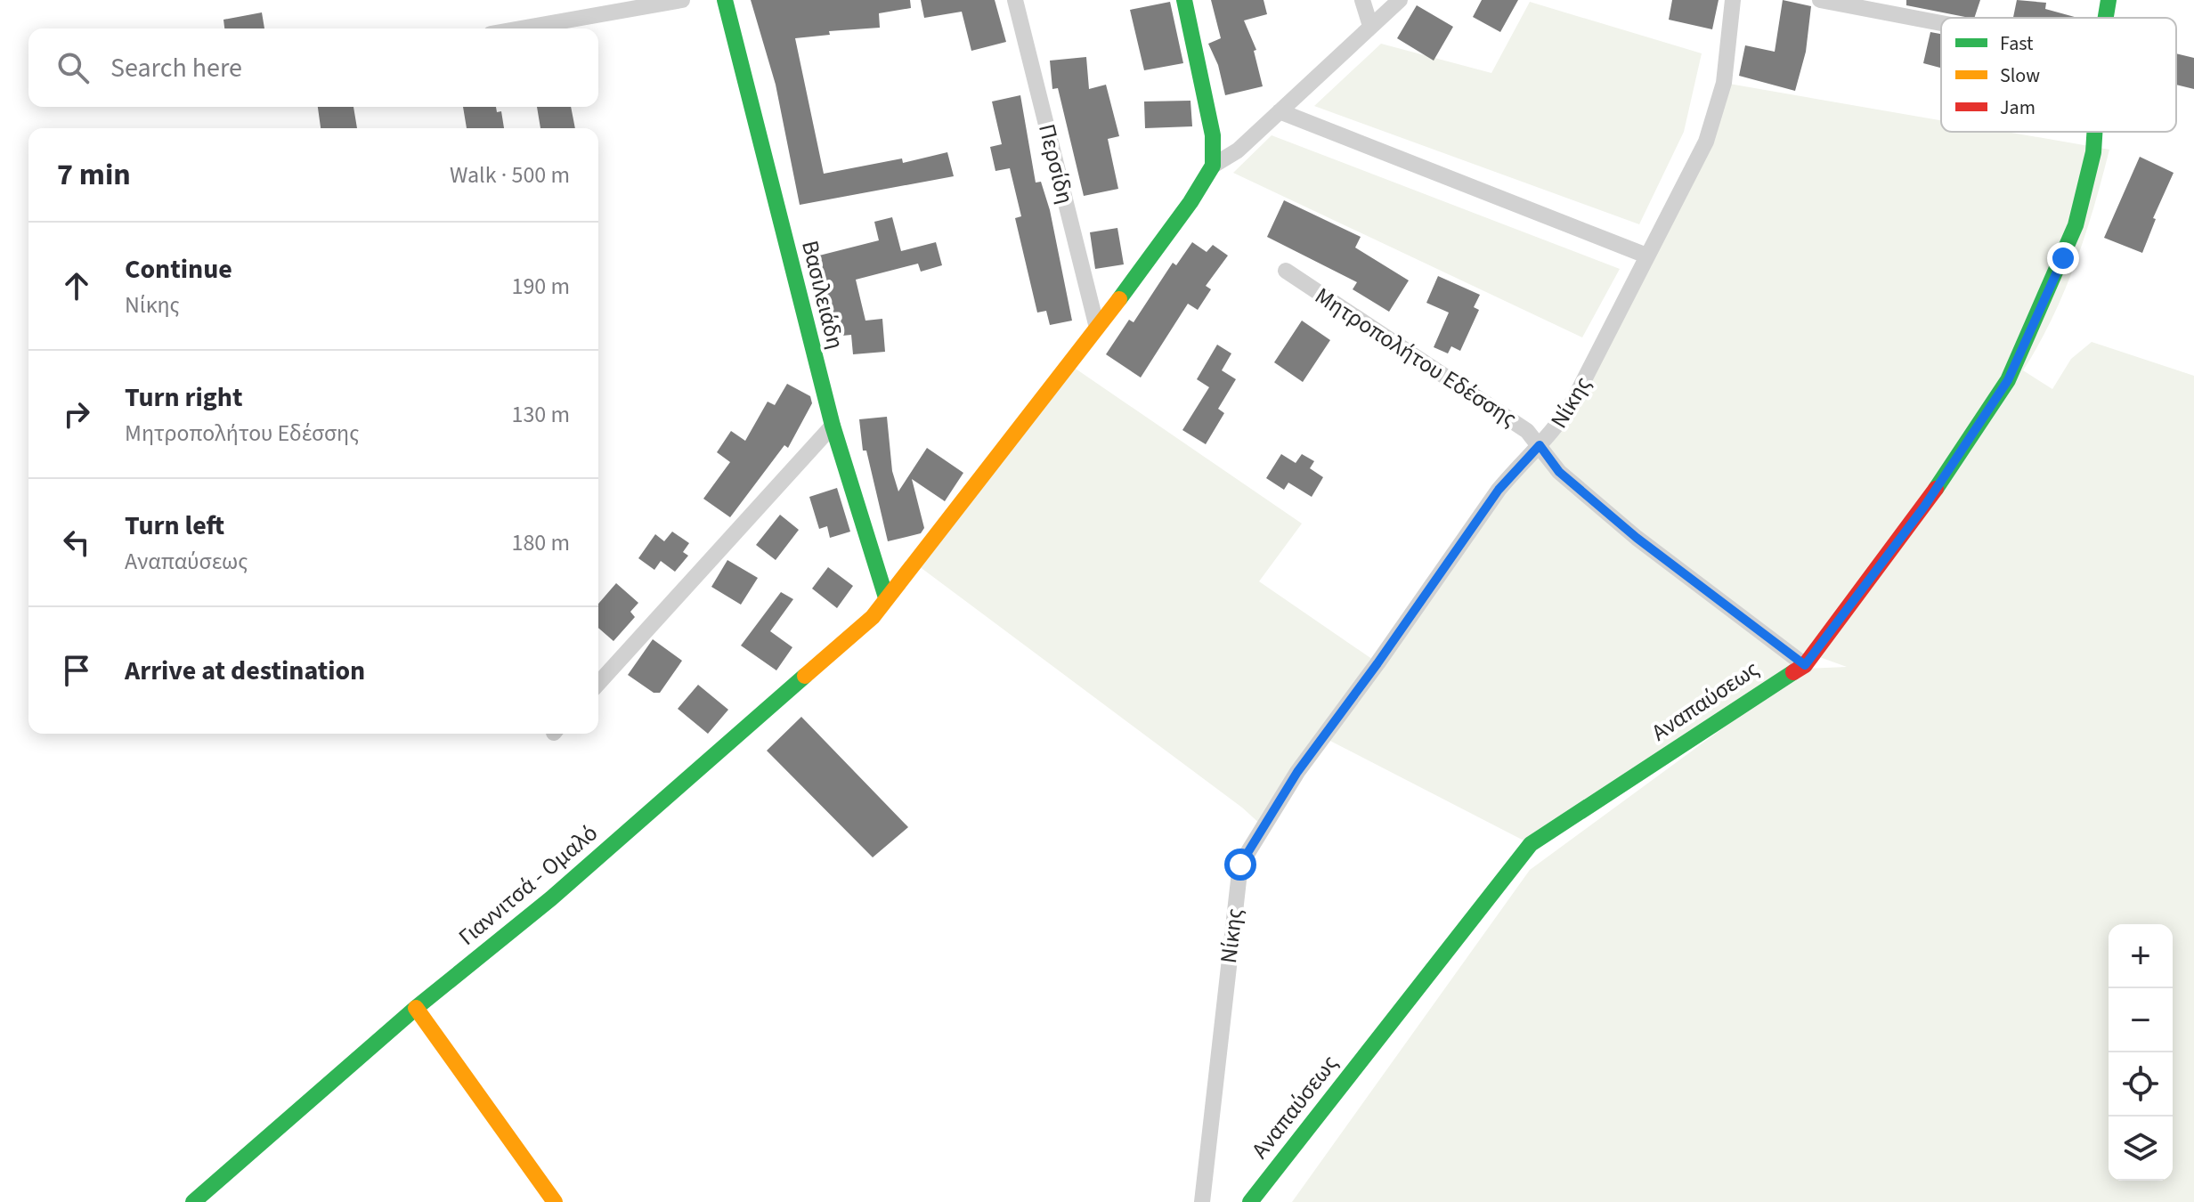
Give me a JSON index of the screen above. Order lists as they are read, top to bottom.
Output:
{
  "streets": {
    "street": [
      "Περσίδη",
      "Βασιλειάδη",
      "Μητροπολήτου Εδέσσης",
      "Νίκης",
      "Αναπαύσεως",
      "Γιαννιτσά - Ομαλό"
    ]
  },
  "crossings": [
    ["Περσίδη", "Γιαννιτσά - Ομαλό"],
    ["Βασιλειάδη", "Γιαννιτσά - Ομαλό"],
    ["Μητροπολήτου Εδέσσης", "Νίκης"],
    ["Μητροπολήτου Εδέσσης", "Αναπαύσεως"]
  ],
  "legend": ["Fast", "Slow", "Jam"],
  "page": {
    "search": "Search here",
    "heading": ["7 min", "Walk · 500 m"],
    "list": [
      ["Continue", "Νίκης", "190 m"],
      ["Turn right", "Μητροπολήτου Εδέσσης", "130 m"],
      ["Turn left", "Αναπαύσεως", "180 m"],
      "Arrive at destination"
    ],
    "map_buttons": ["+", "−"]
  }
}
